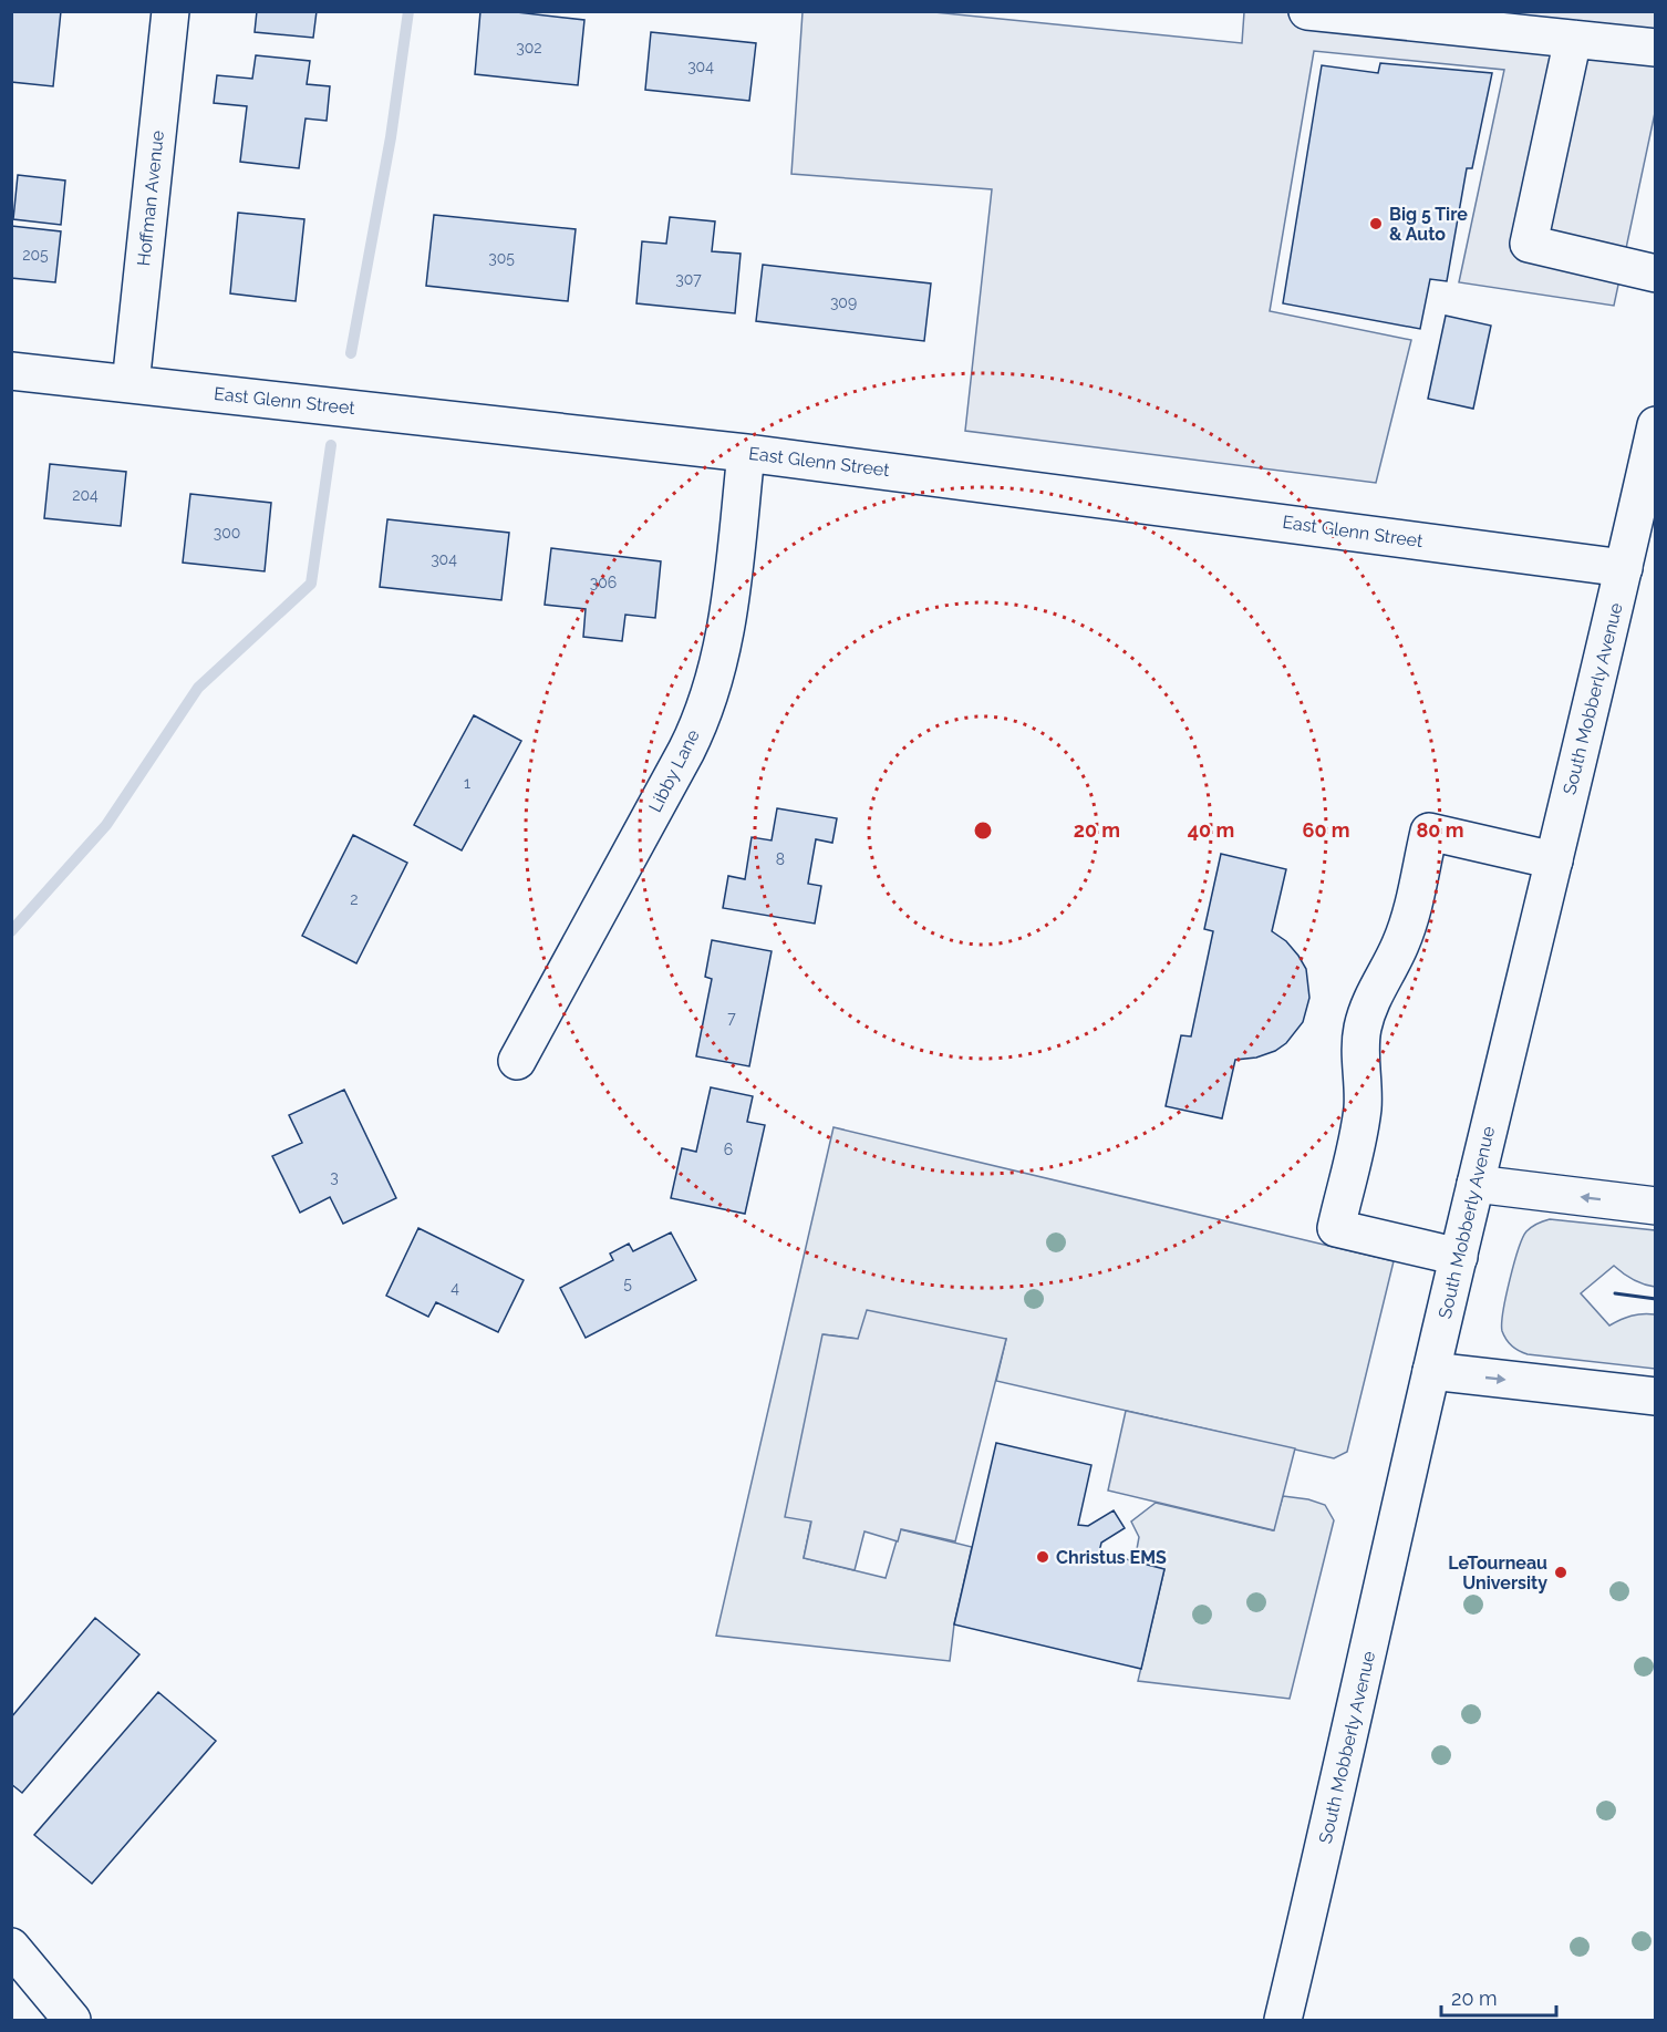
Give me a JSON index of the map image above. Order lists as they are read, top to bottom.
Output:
{
  "streets": {
    "street": [
      "Hoffman Avenue",
      "East Glenn Street",
      "South Mobberly Avenue",
      "Libby Lane"
    ]
  },
  "crossings": [
    ["Hoffman Avenue", "East Glenn Street"],
    ["East Glenn Street", "South Mobberly Avenue"],
    ["East Glenn Street", "Libby Lane"]
  ],
  "places": ["Big 5 Tire & Auto", "Christus EMS", "LeTourneau University"],
  "house_numbers": [
    "302",
    "304",
    "205",
    "305",
    "307",
    "309",
    "204",
    "300",
    "304",
    "306",
    "1",
    "8",
    "2",
    "7",
    "6",
    "3",
    "5",
    "4"
  ],
  "scale_bar": "20 m",
  "rings": [
    "20 m",
    "40 m",
    "60 m",
    "80 m"
  ]
}
